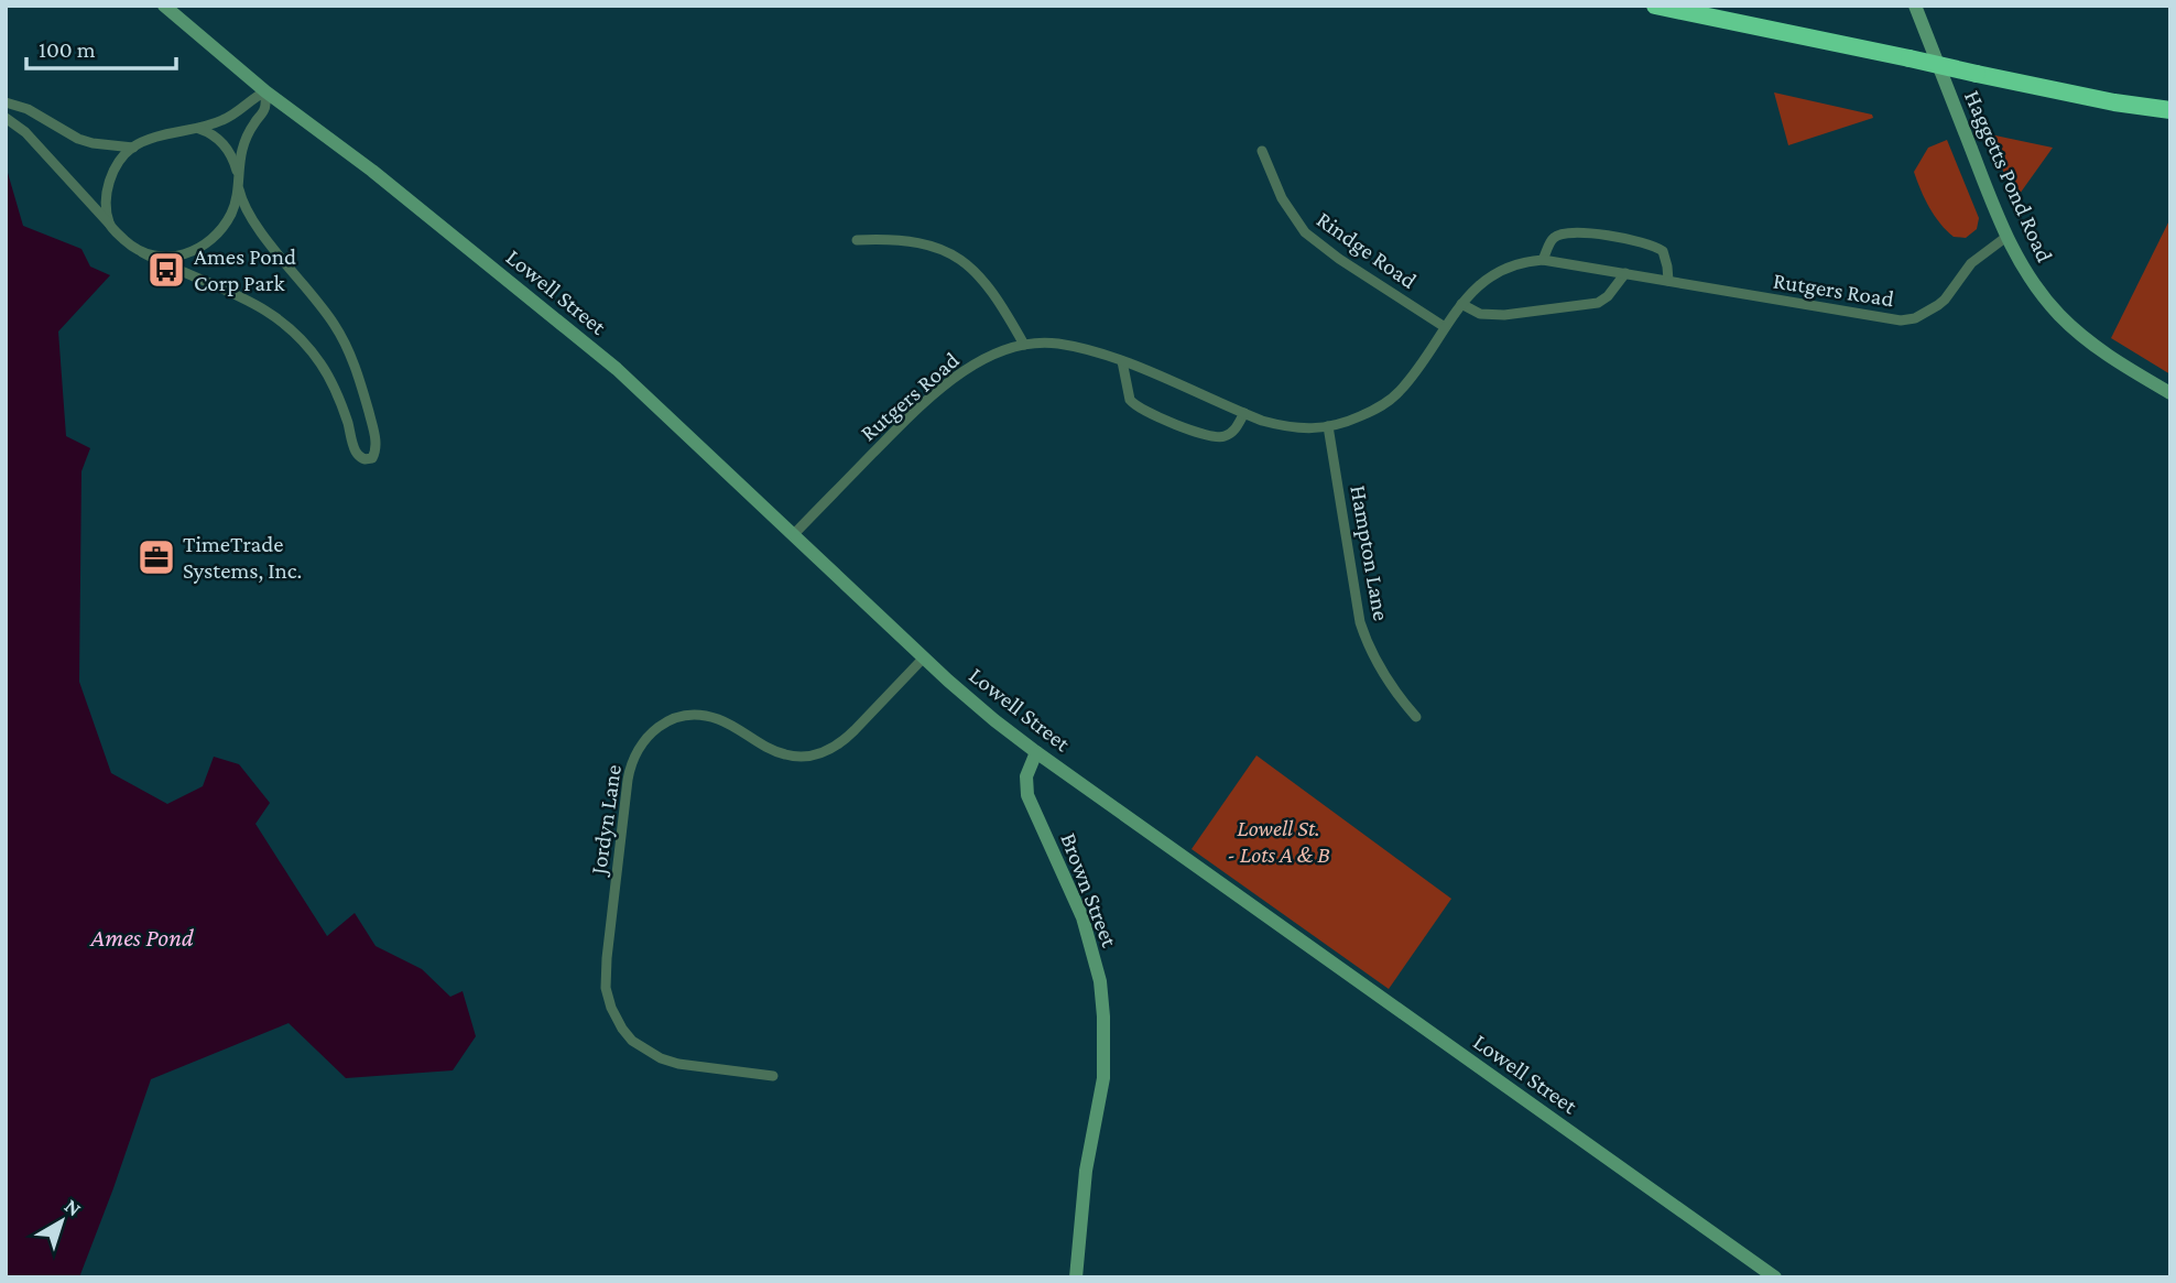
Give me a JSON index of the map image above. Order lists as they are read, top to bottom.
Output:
{
  "streets": {
    "main road": ["Haggetts Pond Road", "Lowell Street", "Brown Street"],
    "street": [
      "Rindge Road",
      "Rutgers Road",
      "Hampton Lane",
      "Jordyn Lane"
    ]
  },
  "crossings": [
    ["Haggetts Pond Road", "Rutgers Road"],
    ["Rindge Road", "Rutgers Road"],
    ["Rutgers Road", "Lowell Street"],
    ["Rutgers Road", "Hampton Lane"],
    ["Lowell Street", "Jordyn Lane"],
    ["Lowell Street", "Brown Street"]
  ],
  "water": ["Ames Pond"],
  "parks": ["Lowell St. - Lots A & B"],
  "places": {
    "bus stop": ["Ames Pond Corp Park"],
    "office": ["TimeTrade Systems, Inc."]
  },
  "scale_bar": "100 m",
  "north": "top right"
}
